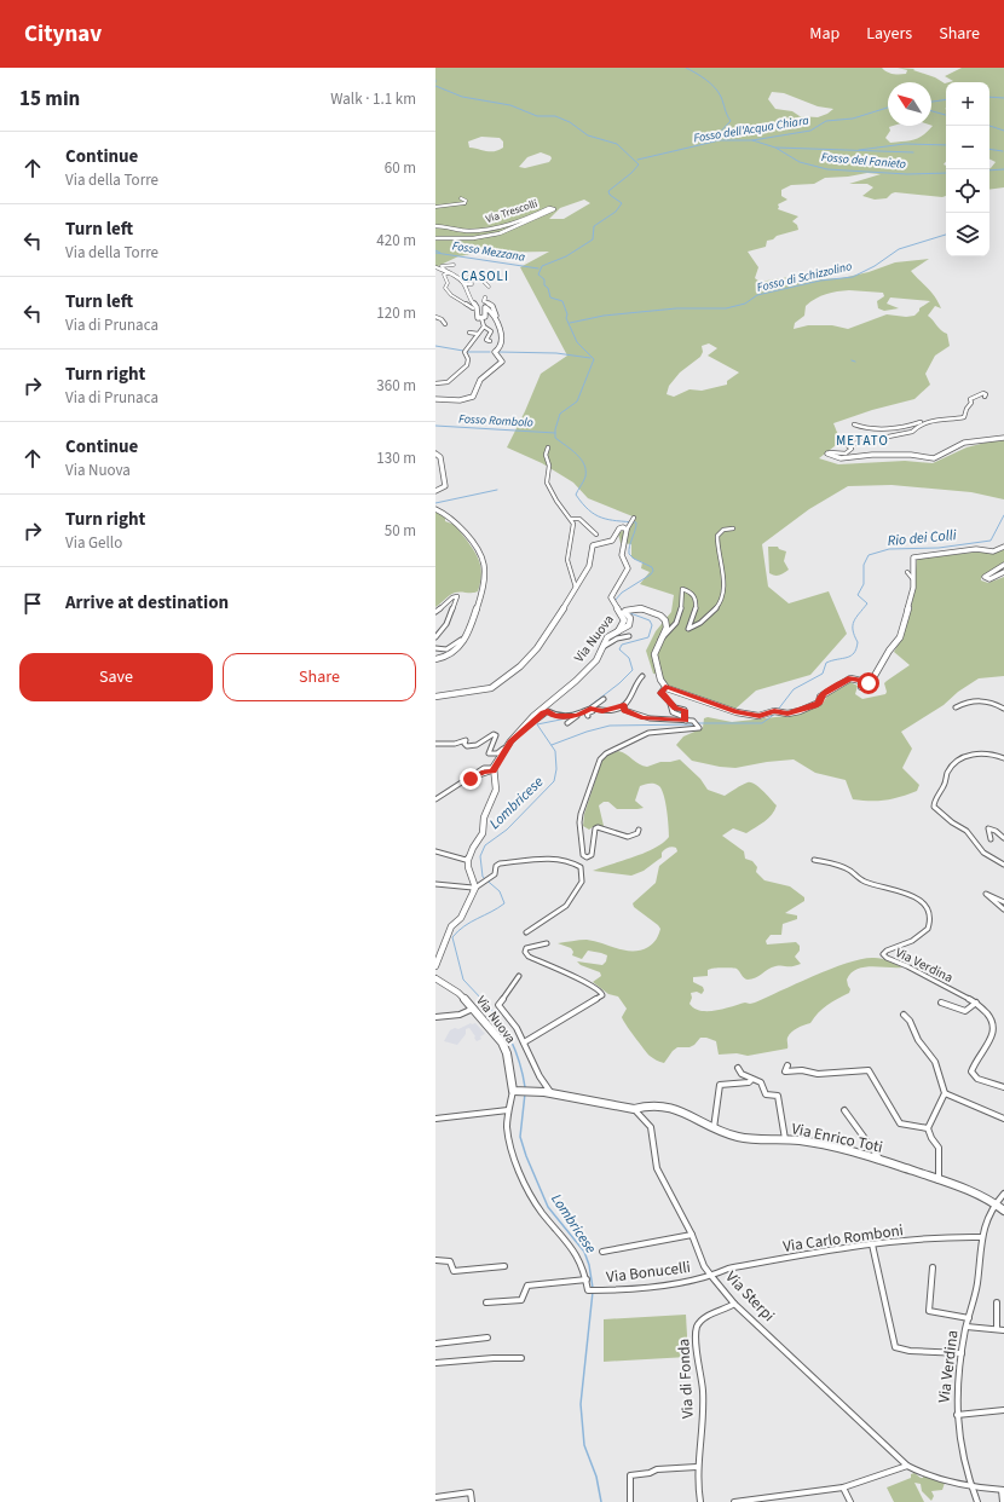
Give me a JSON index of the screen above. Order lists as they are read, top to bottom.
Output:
{
  "streets": {
    "street": [
      "Via Trescolli",
      "Via Nuova",
      "Via Verdina",
      "Via Enrico Toti",
      "Via Carlo Romboni",
      "Via Bonucelli",
      "Via Sterpi",
      "Via di Fonda"
    ]
  },
  "crossings": [
    ["Via Verdina", "Via Enrico Toti"],
    ["Via Verdina", "Via Carlo Romboni"],
    ["Via Verdina", "Via Sterpi"],
    ["Via Enrico Toti", "Via Sterpi"],
    ["Via Carlo Romboni", "Via Bonucelli"],
    ["Via Carlo Romboni", "Via Sterpi"],
    ["Via Bonucelli", "Via Sterpi"],
    ["Via Sterpi", "Via di Fonda"]
  ],
  "districts": ["CASOLI", "METATO"],
  "water": [
    "Fosso dell'Acqua Chiara",
    "Fosso del Fanieto",
    "Fosso Mezzana",
    "Fosso di Schizzolino",
    "Fosso Rombolo",
    "Rio dei Colli",
    "Lombricese"
  ],
  "north": "top left",
  "page": {
    "header": "Citynav",
    "nav": ["Map", "Layers", "Share"],
    "heading": ["15 min", "Walk · 1.1 km"],
    "map_buttons": ["+", "−"],
    "list": [
      ["Continue", "Via della Torre", "60 m"],
      ["Turn left", "Via della Torre", "420 m"],
      ["Turn left", "Via di Prunaca", "120 m"],
      ["Turn right", "Via di Prunaca", "360 m"],
      ["Continue", "Via Nuova", "130 m"],
      ["Turn right", "Via Gello", "50 m"],
      "Arrive at destination"
    ],
    "buttons": ["Save", "Share"]
  }
}
